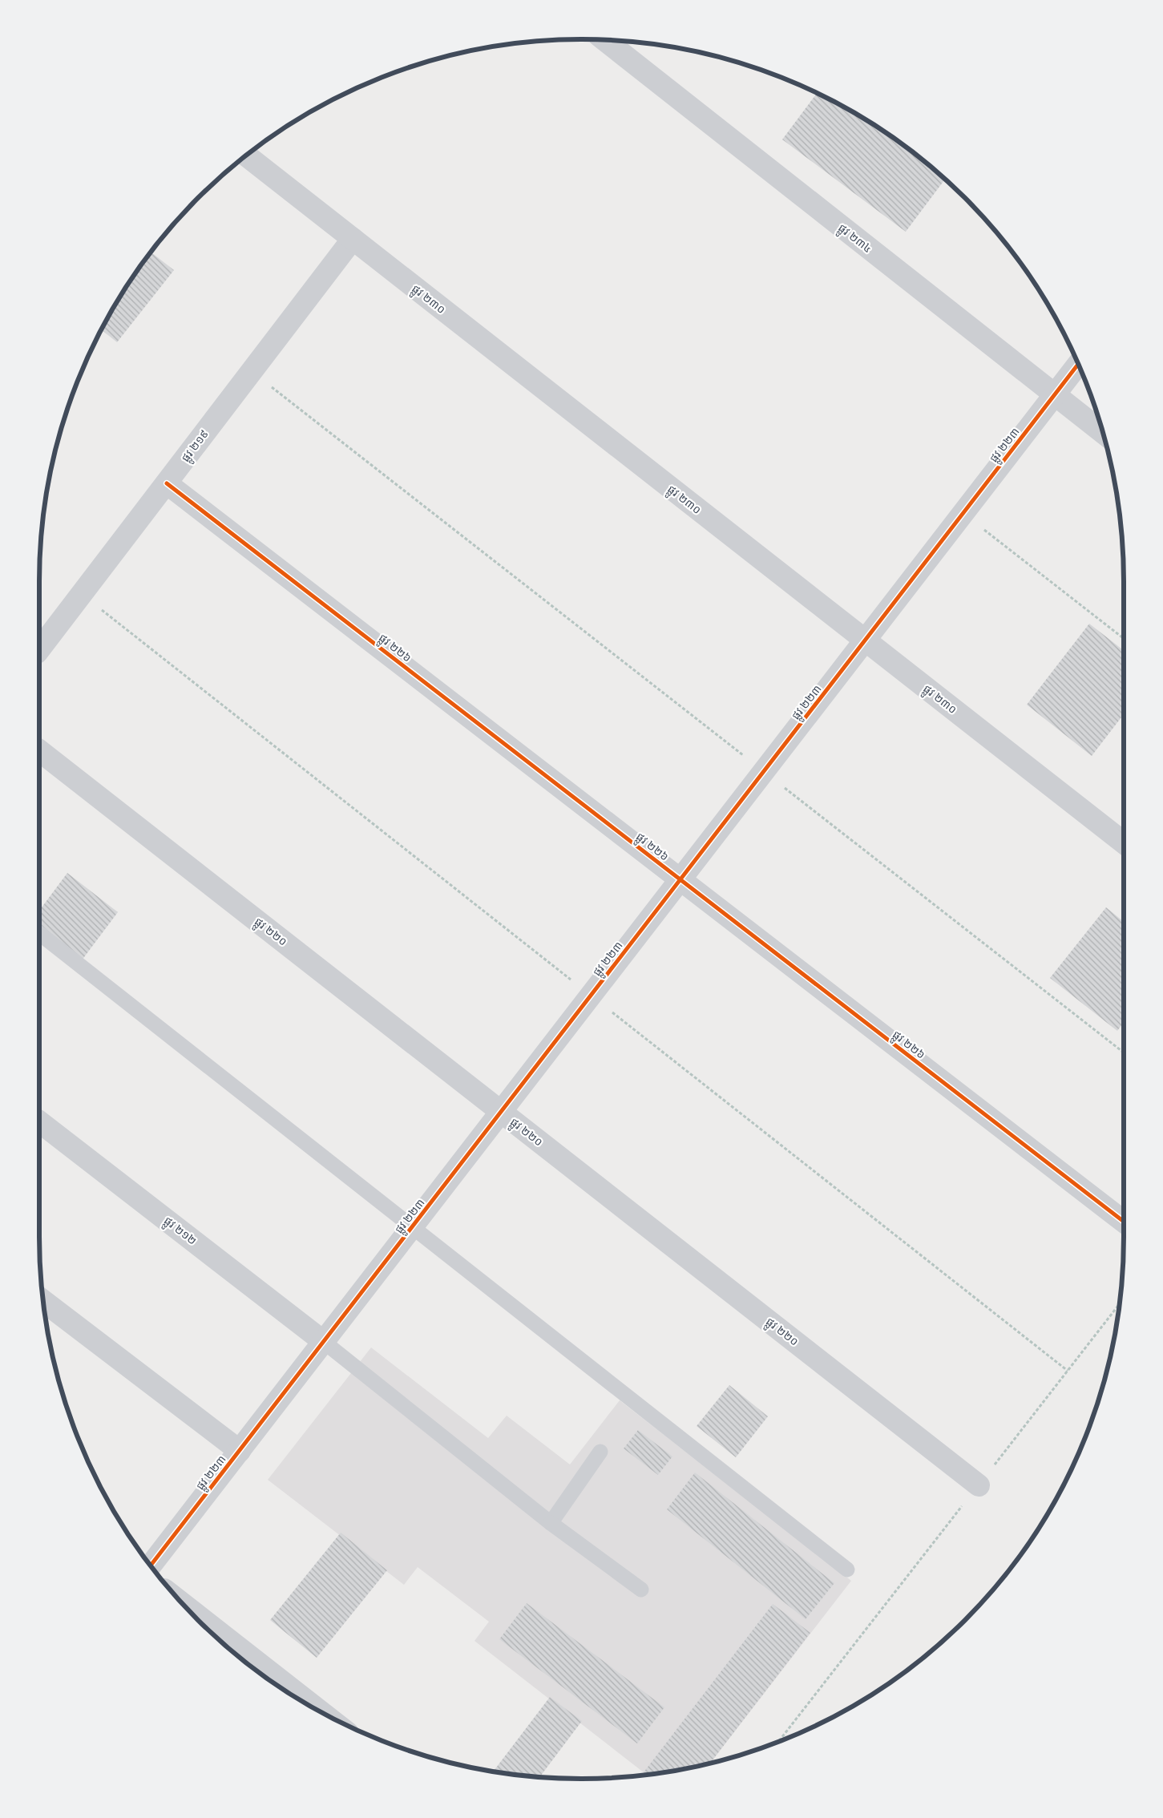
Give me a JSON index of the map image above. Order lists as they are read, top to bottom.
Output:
{
  "streets": {
    "street": [
      "ផ្លូវ ២៣៤",
      "ផ្លូវ ២៣០",
      "ផ្លូវ ២២៣",
      "ផ្លូវ ២១៩",
      "ផ្លូវ ២២៦",
      "ផ្លូវ ២២០",
      "ផ្លូវ ២១២"
    ]
  },
  "crossings": [
    ["ផ្លូវ ២៣៤", "ផ្លូវ ២២៣"],
    ["ផ្លូវ ២៣០", "ផ្លូវ ២២៣"],
    ["ផ្លូវ ២៣០", "ផ្លូវ ២១៩"],
    ["ផ្លូវ ២២៣", "ផ្លូវ ២២៦"],
    ["ផ្លូវ ២២៣", "ផ្លូវ ២២០"],
    ["ផ្លូវ ២២៣", "ផ្លូវ ២១២"],
    ["ផ្លូវ ២១៩", "ផ្លូវ ២២៦"]
  ]
}
